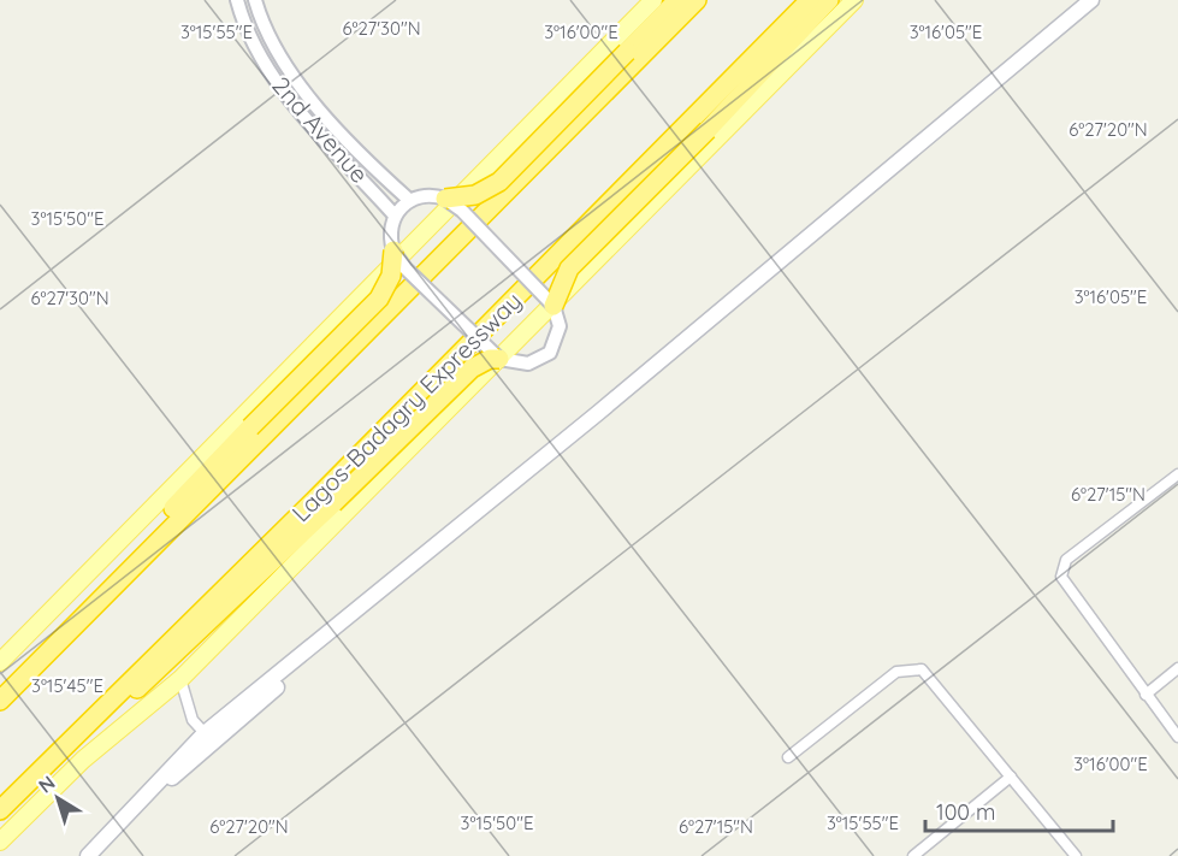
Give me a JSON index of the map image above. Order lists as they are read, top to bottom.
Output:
{
  "streets": {
    "highway": ["Lagos-Badagry Expressway"],
    "street": ["2nd Avenue"]
  },
  "scale_bar": "100 m",
  "north": "top left",
  "coordinates": [
    "6°27'30\"N",
    "3°15'55\"E",
    "3°16'00\"E",
    "3°16'05\"E",
    "6°27'20\"N",
    "3°15'50\"E",
    "6°27'15\"N",
    "3°15'45\"E"
  ]
}
